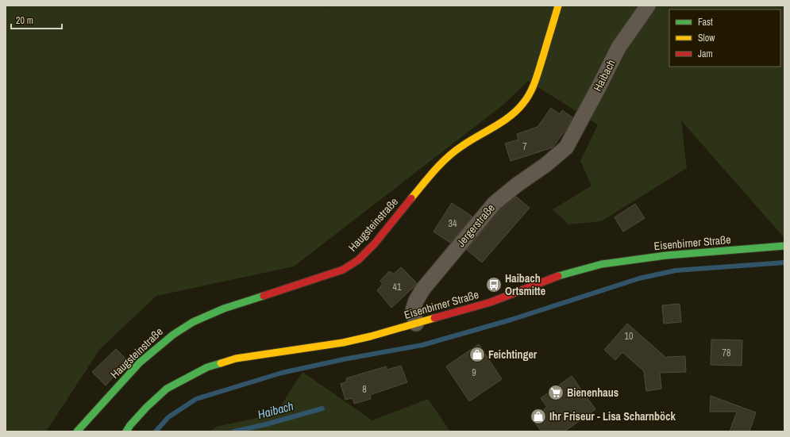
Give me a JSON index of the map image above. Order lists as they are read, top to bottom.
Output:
{
  "streets": {
    "main road": ["Haugsteinstraße", "Eisenbirner Straße"],
    "street": ["Haibach", "Jergerstraße"]
  },
  "crossings": [
    ["Haibach", "Jergerstraße"],
    ["Jergerstraße", "Eisenbirner Straße"]
  ],
  "water": ["Haibach"],
  "places": {
    "bus stop": ["Haibach Ortsmitte"],
    "shop": ["Feichtinger", "Ihr Friseur - Lisa Scharnböck"],
    "supermarket": ["Bienenhaus"]
  },
  "house_numbers": [
    "7",
    "34",
    "41",
    "10",
    "78",
    "9",
    "8"
  ],
  "legend": ["Fast", "Slow", "Jam"],
  "scale_bar": "20 m"
}
